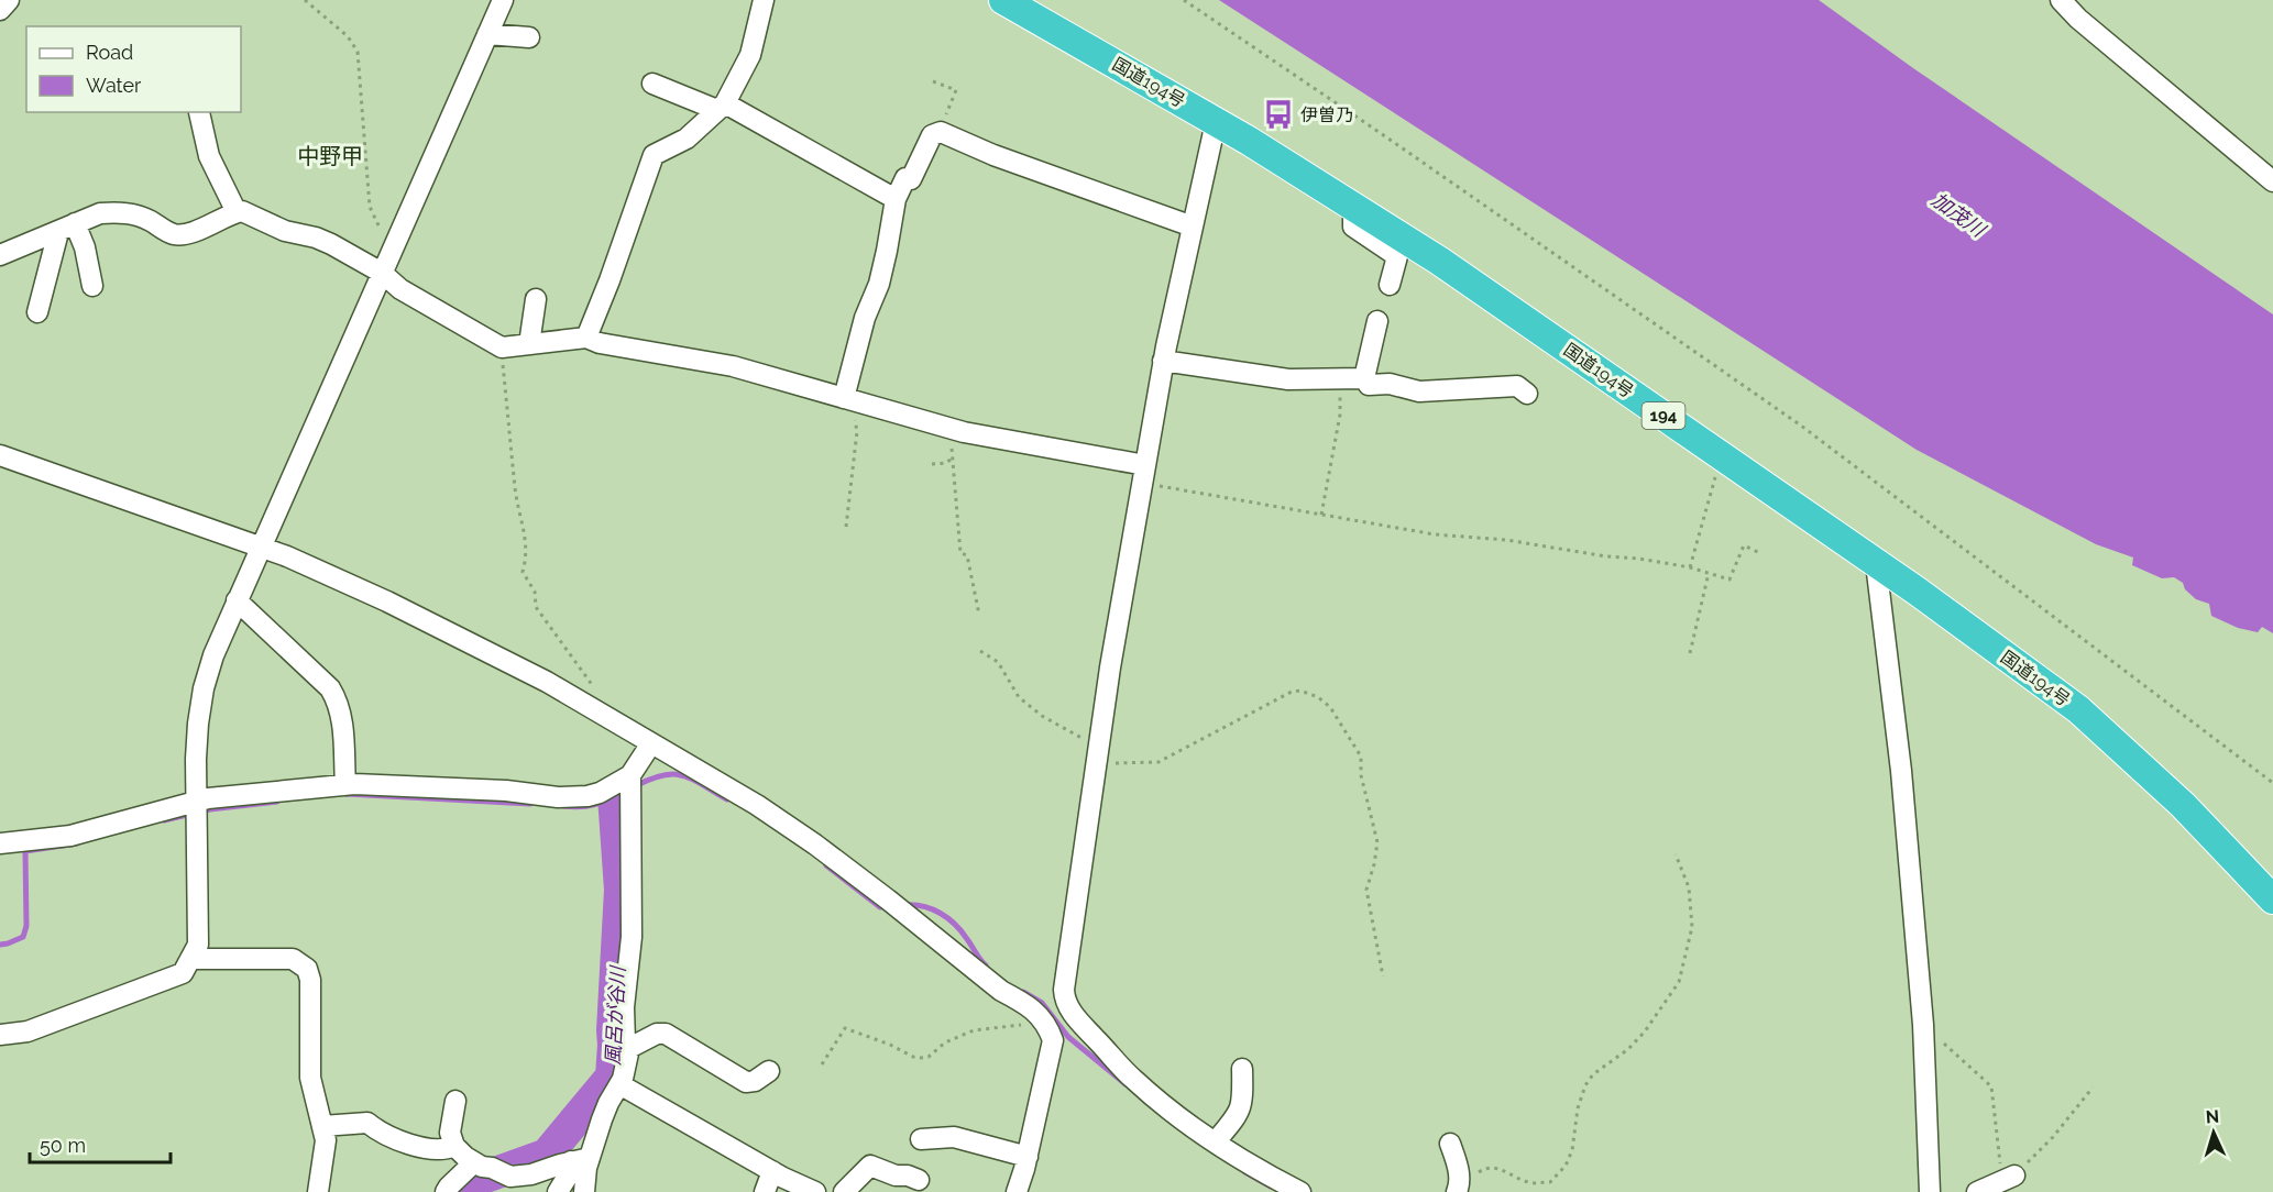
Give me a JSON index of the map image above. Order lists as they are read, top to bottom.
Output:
{
  "streets": {
    "highway": ["国道194号", "194"]
  },
  "districts": ["中野甲"],
  "water": ["加茂川", "風呂が谷川"],
  "places": {
    "bus stop": ["伊曽乃"]
  },
  "legend": ["Road", "Water"],
  "scale_bar": "50 m",
  "north": "top"
}
